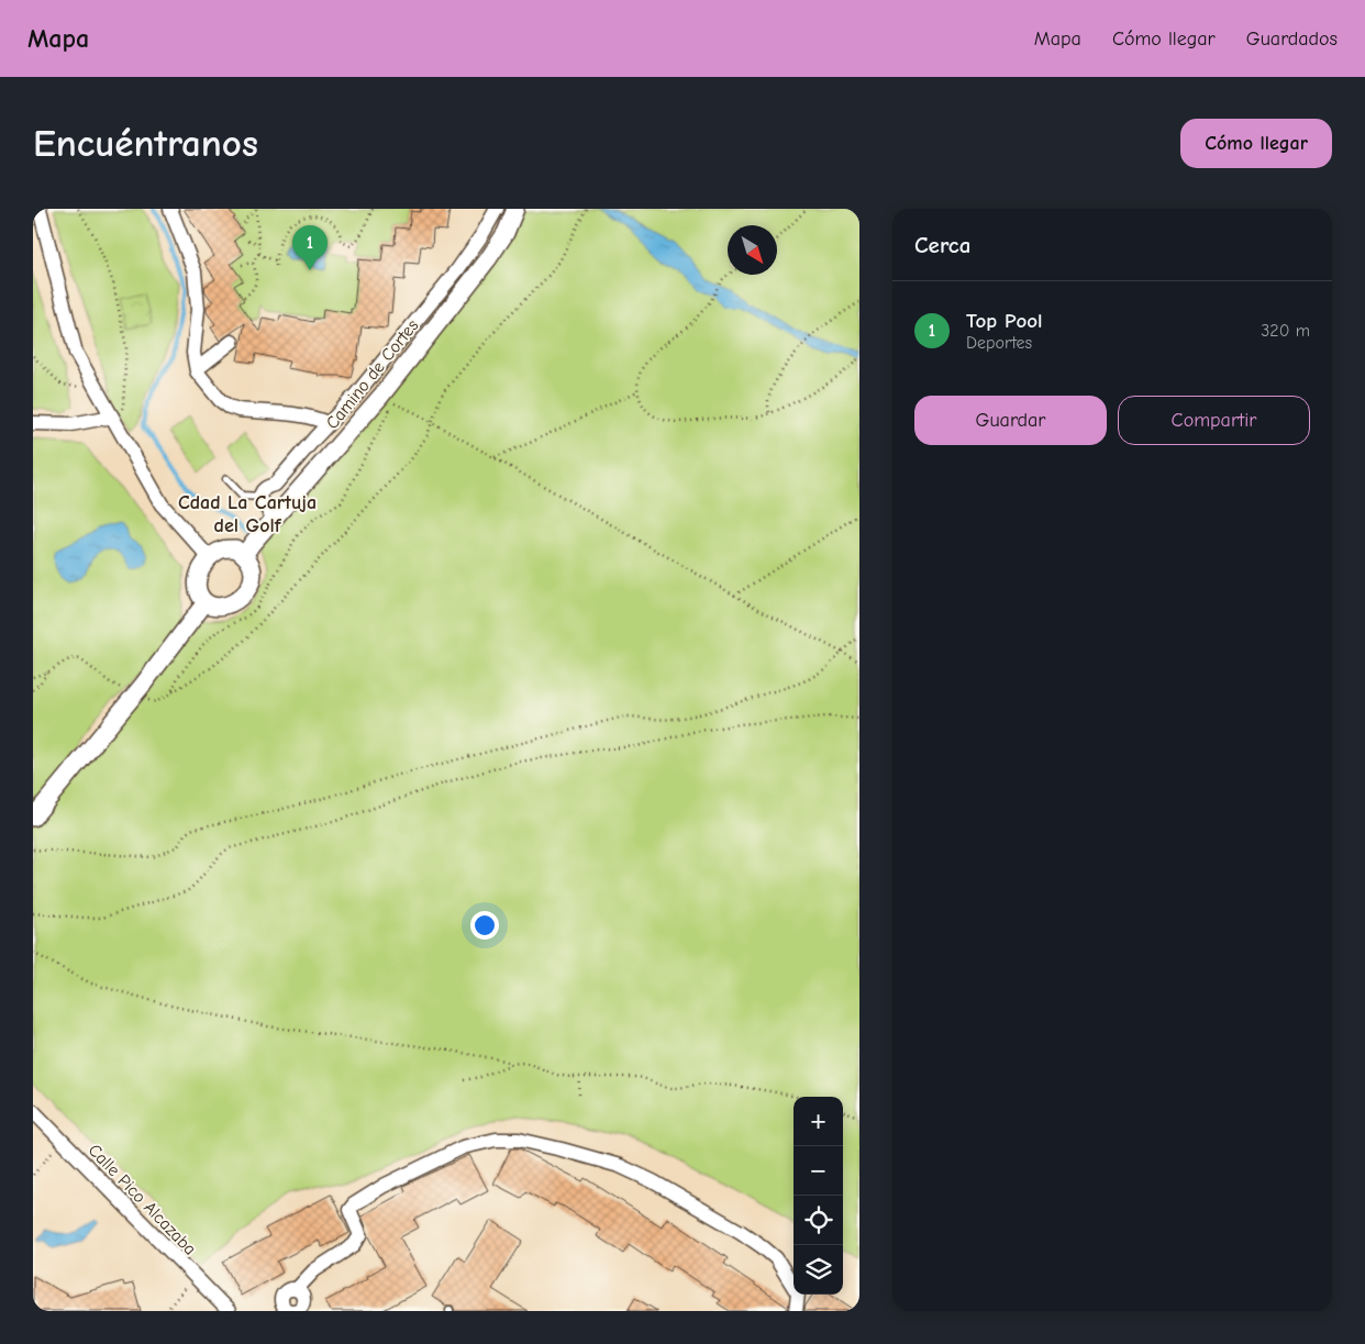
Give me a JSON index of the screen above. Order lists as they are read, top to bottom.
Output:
{
  "streets": {
    "street": ["Camino de Cortes", "Calle Pico Alcazaba"]
  },
  "districts": ["Cdad La Cartuja del Golf"],
  "north": "bottom right",
  "page": {
    "header": "Mapa",
    "nav": ["Mapa", "Cómo llegar", "Guardados"],
    "buttons": [
      "Cómo llegar",
      ["Guardar", "Compartir"]
    ],
    "title": "Encuéntranos",
    "heading": "Cerca",
    "pins": "1",
    "list": [
      {
        "mark": "1",
        "name": "Top Pool",
        "note": "Deportes",
        "value": "320 m"
      }
    ],
    "map_buttons": ["+", "−"]
  }
}
